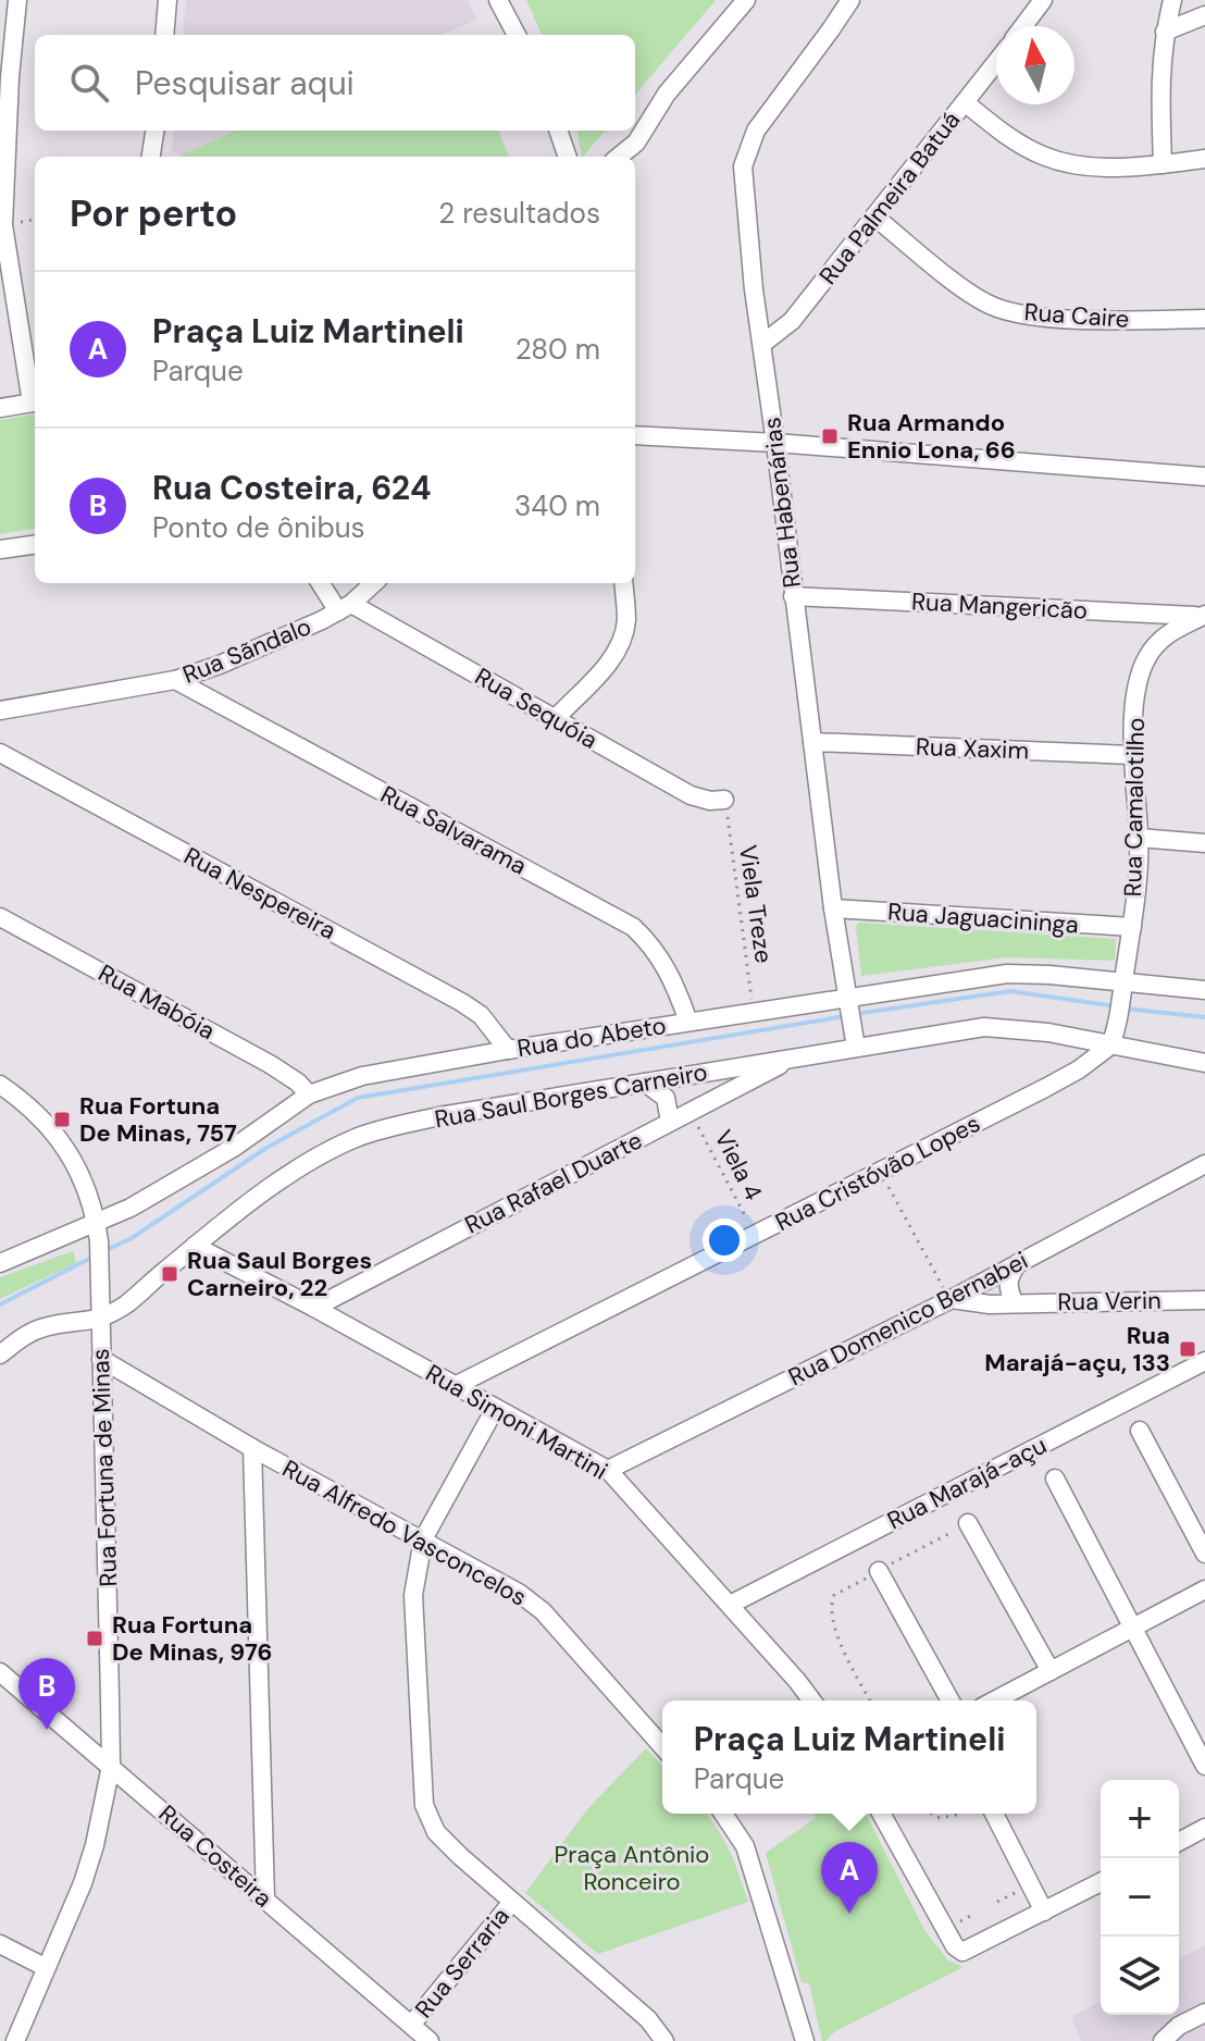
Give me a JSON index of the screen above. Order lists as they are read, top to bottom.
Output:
{
  "streets": {
    "street": [
      "Rua Palmeira Batuá",
      "Rua Caire",
      "Rua Habenárias",
      "Rua Mangericão",
      "Rua Sãndalo",
      "Rua Sequóia",
      "Rua Xaxim",
      "Rua Camalotilho",
      "Rua Salvarama",
      "Rua Nespereira",
      "Rua Jaguacininga",
      "Rua Mabóia",
      "Rua do Abeto",
      "Rua Saul Borges Carneiro",
      "Rua Cristóvão Lopes",
      "Rua Rafael Duarte",
      "Rua Verin",
      "Rua Domenico Bernabei",
      "Rua Simoni Martini",
      "Rua Fortuna de Minas",
      "Rua Marajá-açu",
      "Rua Alfredo Vasconcelos",
      "Rua Costeira",
      "Rua Serraria"
    ],
    "path": ["Viela Treze", "Viela 4"]
  },
  "crossings": [
    ["Rua Palmeira Batuá", "Rua Caire"],
    ["Rua Palmeira Batuá", "Rua Habenárias"],
    ["Rua Habenárias", "Rua Mangericão"],
    ["Rua Habenárias", "Rua Xaxim"],
    ["Rua Habenárias", "Rua Jaguacininga"],
    ["Rua Habenárias", "Rua do Abeto"],
    ["Rua Habenárias", "Rua Saul Borges Carneiro"],
    ["Rua Mangericão", "Rua Camalotilho"],
    ["Rua Sãndalo", "Rua Sequóia"],
    ["Rua Sãndalo", "Rua Salvarama"],
    ["Rua Sequóia", "Viela Treze"],
    ["Rua Xaxim", "Rua Camalotilho"],
    ["Rua Camalotilho", "Rua Jaguacininga"],
    ["Rua Camalotilho", "Rua do Abeto"],
    ["Rua Camalotilho", "Rua Saul Borges Carneiro"],
    ["Rua Camalotilho", "Rua Cristóvão Lopes"],
    ["Rua Salvarama", "Rua do Abeto"],
    ["Rua Nespereira", "Rua do Abeto"],
    ["Viela Treze", "Rua do Abeto"],
    ["Rua Mabóia", "Rua do Abeto"],
    ["Rua do Abeto", "Rua Fortuna de Minas"],
    ["Rua Saul Borges Carneiro", "Rua Cristóvão Lopes"],
    ["Rua Saul Borges Carneiro", "Rua Rafael Duarte"],
    ["Rua Saul Borges Carneiro", "Rua Simoni Martini"],
    ["Rua Saul Borges Carneiro", "Rua Fortuna de Minas"],
    ["Viela 4", "Rua Cristóvão Lopes"],
    ["Viela 4", "Rua Rafael Duarte"],
    ["Rua Cristóvão Lopes", "Rua Simoni Martini"],
    ["Rua Rafael Duarte", "Rua Simoni Martini"],
    ["Rua Verin", "Rua Domenico Bernabei"],
    ["Rua Domenico Bernabei", "Rua Simoni Martini"],
    ["Rua Simoni Martini", "Rua Marajá-açu"],
    ["Rua Fortuna de Minas", "Rua Alfredo Vasconcelos"],
    ["Rua Fortuna de Minas", "Rua Costeira"],
    ["Rua Costeira", "Rua Serraria"]
  ],
  "parks": ["Praça Antônio Ronceiro"],
  "places": {
    "transit": [
      "Rua Armando Ennio Lona, 66",
      "Rua Fortuna De Minas, 757",
      "Rua Saul Borges Carneiro, 22",
      "Rua Marajá-açu, 133",
      "Rua Fortuna De Minas, 976"
    ]
  },
  "north": "top",
  "page": {
    "search": "Pesquisar aqui",
    "heading": ["Por perto", "2 resultados"],
    "list": [
      {
        "mark": "A",
        "name": "Praça Luiz Martineli",
        "note": "Parque",
        "value": "280 m"
      },
      {
        "mark": "B",
        "name": "Rua Costeira, 624",
        "note": "Ponto de ônibus",
        "value": "340 m"
      }
    ],
    "pins": ["B", "A"],
    "popup": ["Praça Luiz Martineli", "Parque"],
    "map_buttons": ["+", "−"]
  }
}
